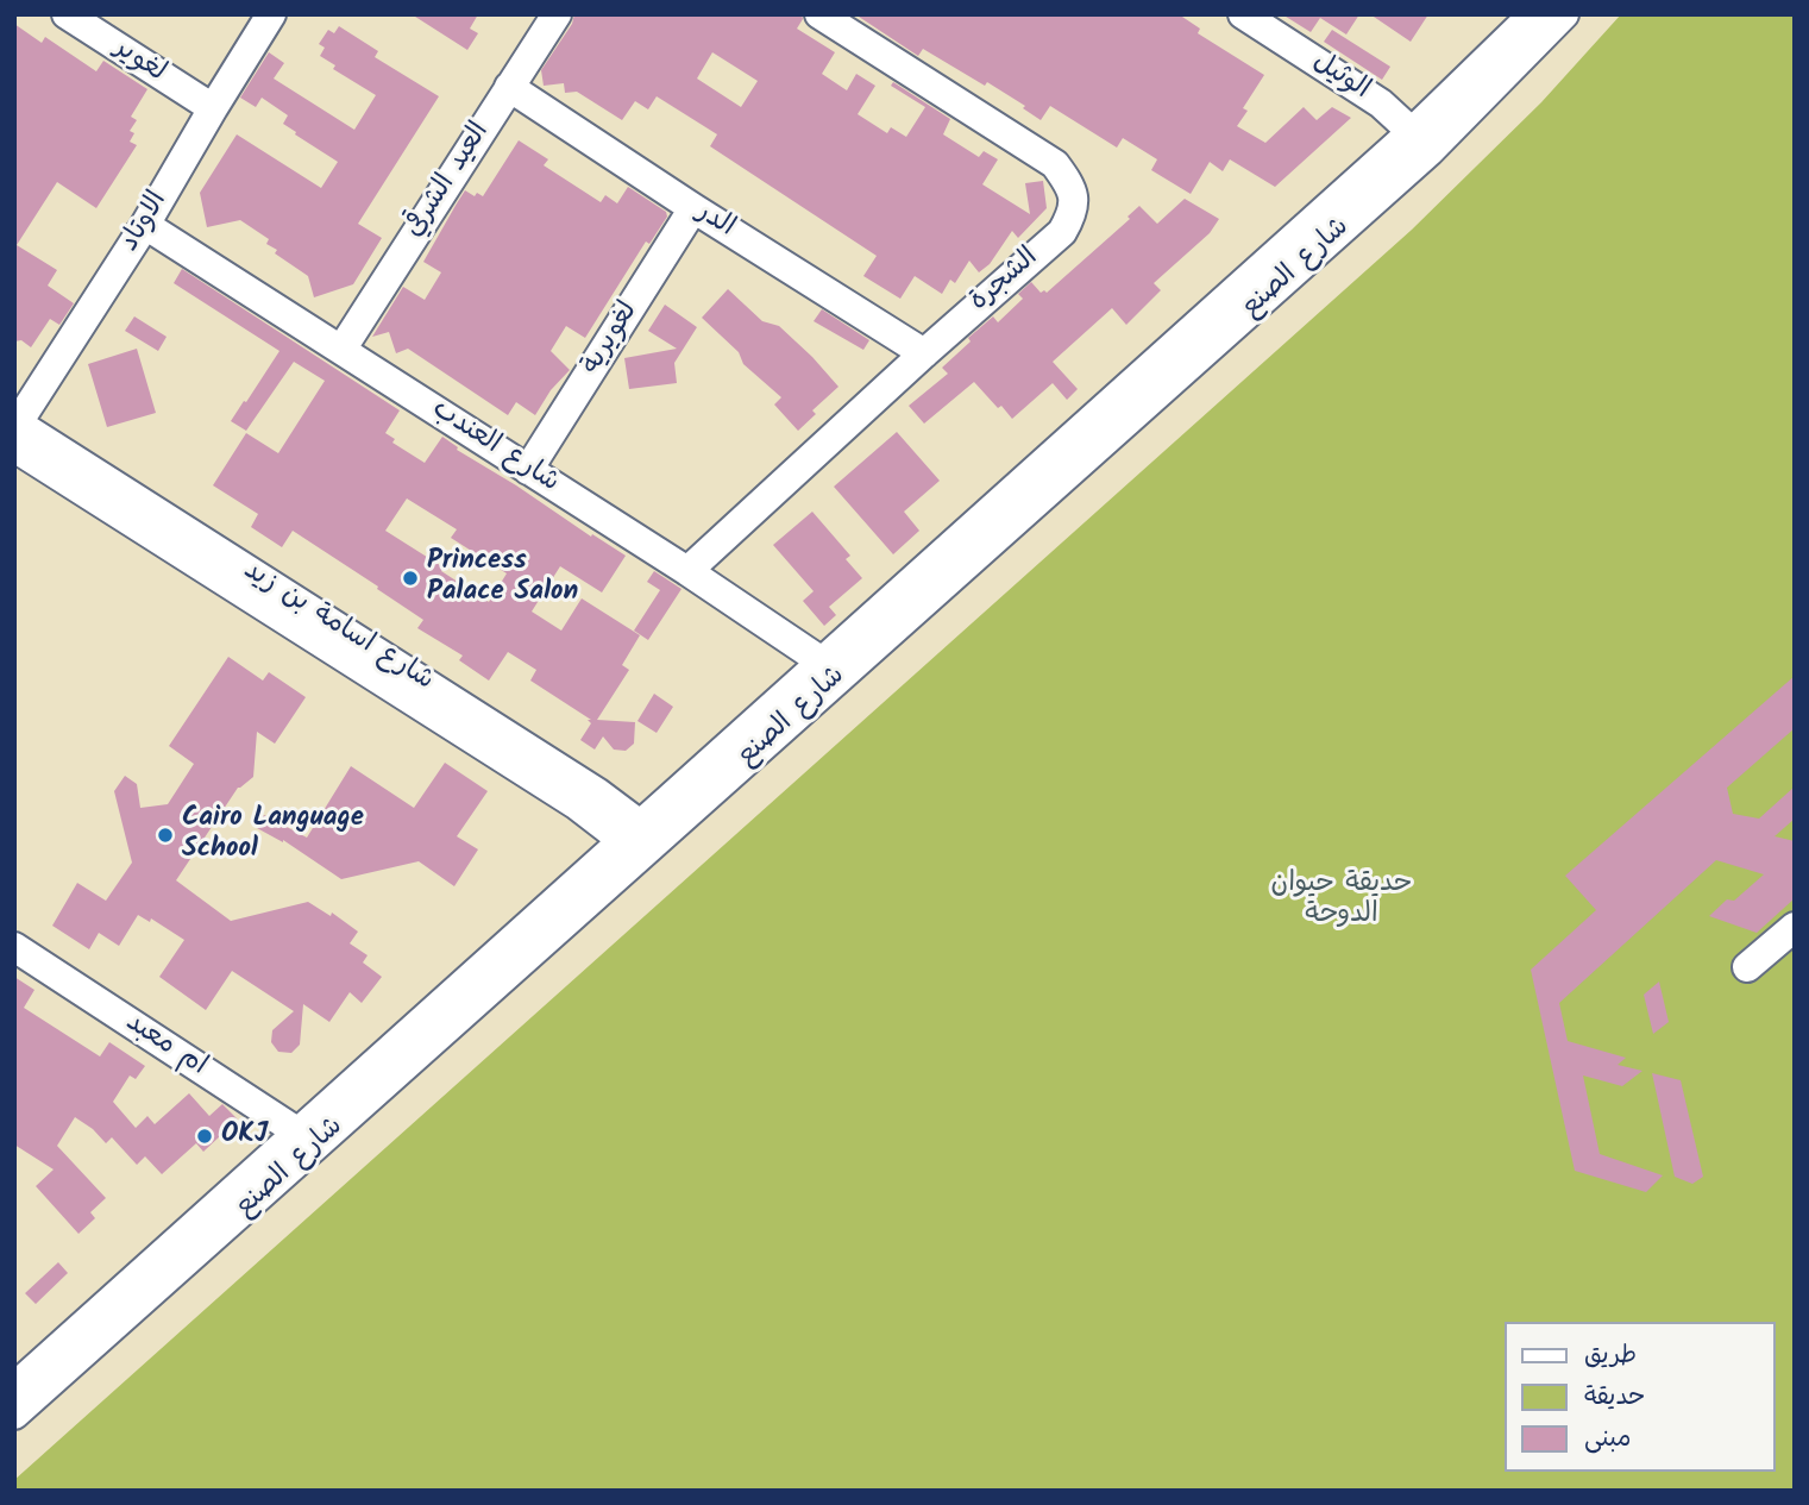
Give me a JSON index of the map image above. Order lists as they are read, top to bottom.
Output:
{
  "streets": {
    "street": [
      "لغوير",
      "الوثيل",
      "العيد الشرقي",
      "الدر",
      "الاوتاد",
      "شارع الصنع",
      "الشجرة",
      "لغويرية",
      "شارع العندب",
      "شارع اسامة بن زيد",
      "ام معبد"
    ]
  },
  "crossings": [
    ["لغوير", "الاوتاد"],
    ["الوثيل", "شارع الصنع"],
    ["العيد الشرقي", "الدر"],
    ["العيد الشرقي", "شارع العندب"],
    ["الدر", "الشجرة"],
    ["الدر", "لغويرية"],
    ["الاوتاد", "شارع العندب"],
    ["الاوتاد", "شارع اسامة بن زيد"],
    ["شارع الصنع", "شارع العندب"],
    ["شارع الصنع", "شارع اسامة بن زيد"],
    ["شارع الصنع", "ام معبد"],
    ["الشجرة", "شارع العندب"],
    ["لغويرية", "شارع العندب"]
  ],
  "parks": ["حديقة حيوان الدوحة"],
  "places": ["Princess Palace Salon", "Cairo Language School", "OKJ"],
  "legend": ["طريق", "حديقة", "مبنى"]
}
